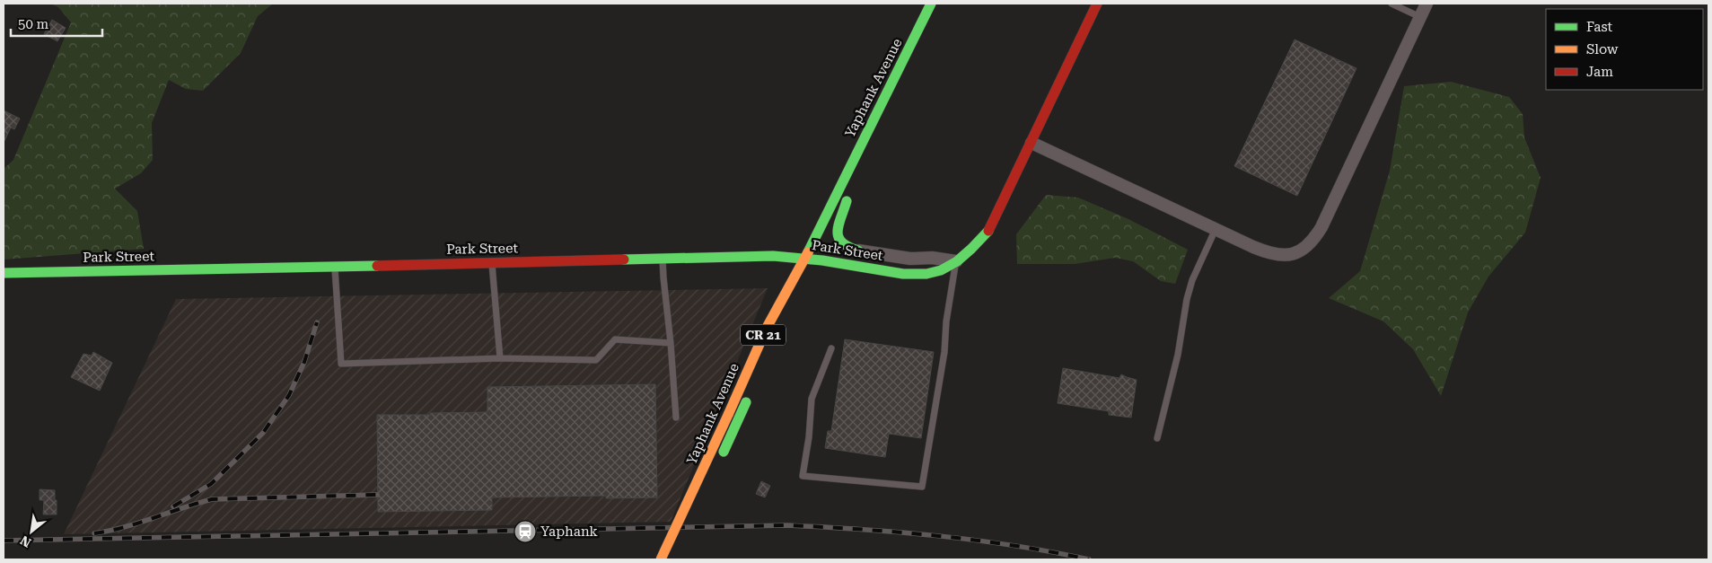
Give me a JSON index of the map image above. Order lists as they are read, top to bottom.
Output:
{
  "streets": {
    "street": ["Yaphank Avenue", "Park Street", "CR 21"]
  },
  "crossings": [
    ["Yaphank Avenue", "Park Street"]
  ],
  "places": {
    "station": ["Yaphank"]
  },
  "legend": ["Fast", "Slow", "Jam"],
  "scale_bar": "50 m",
  "north": "bottom left"
}
